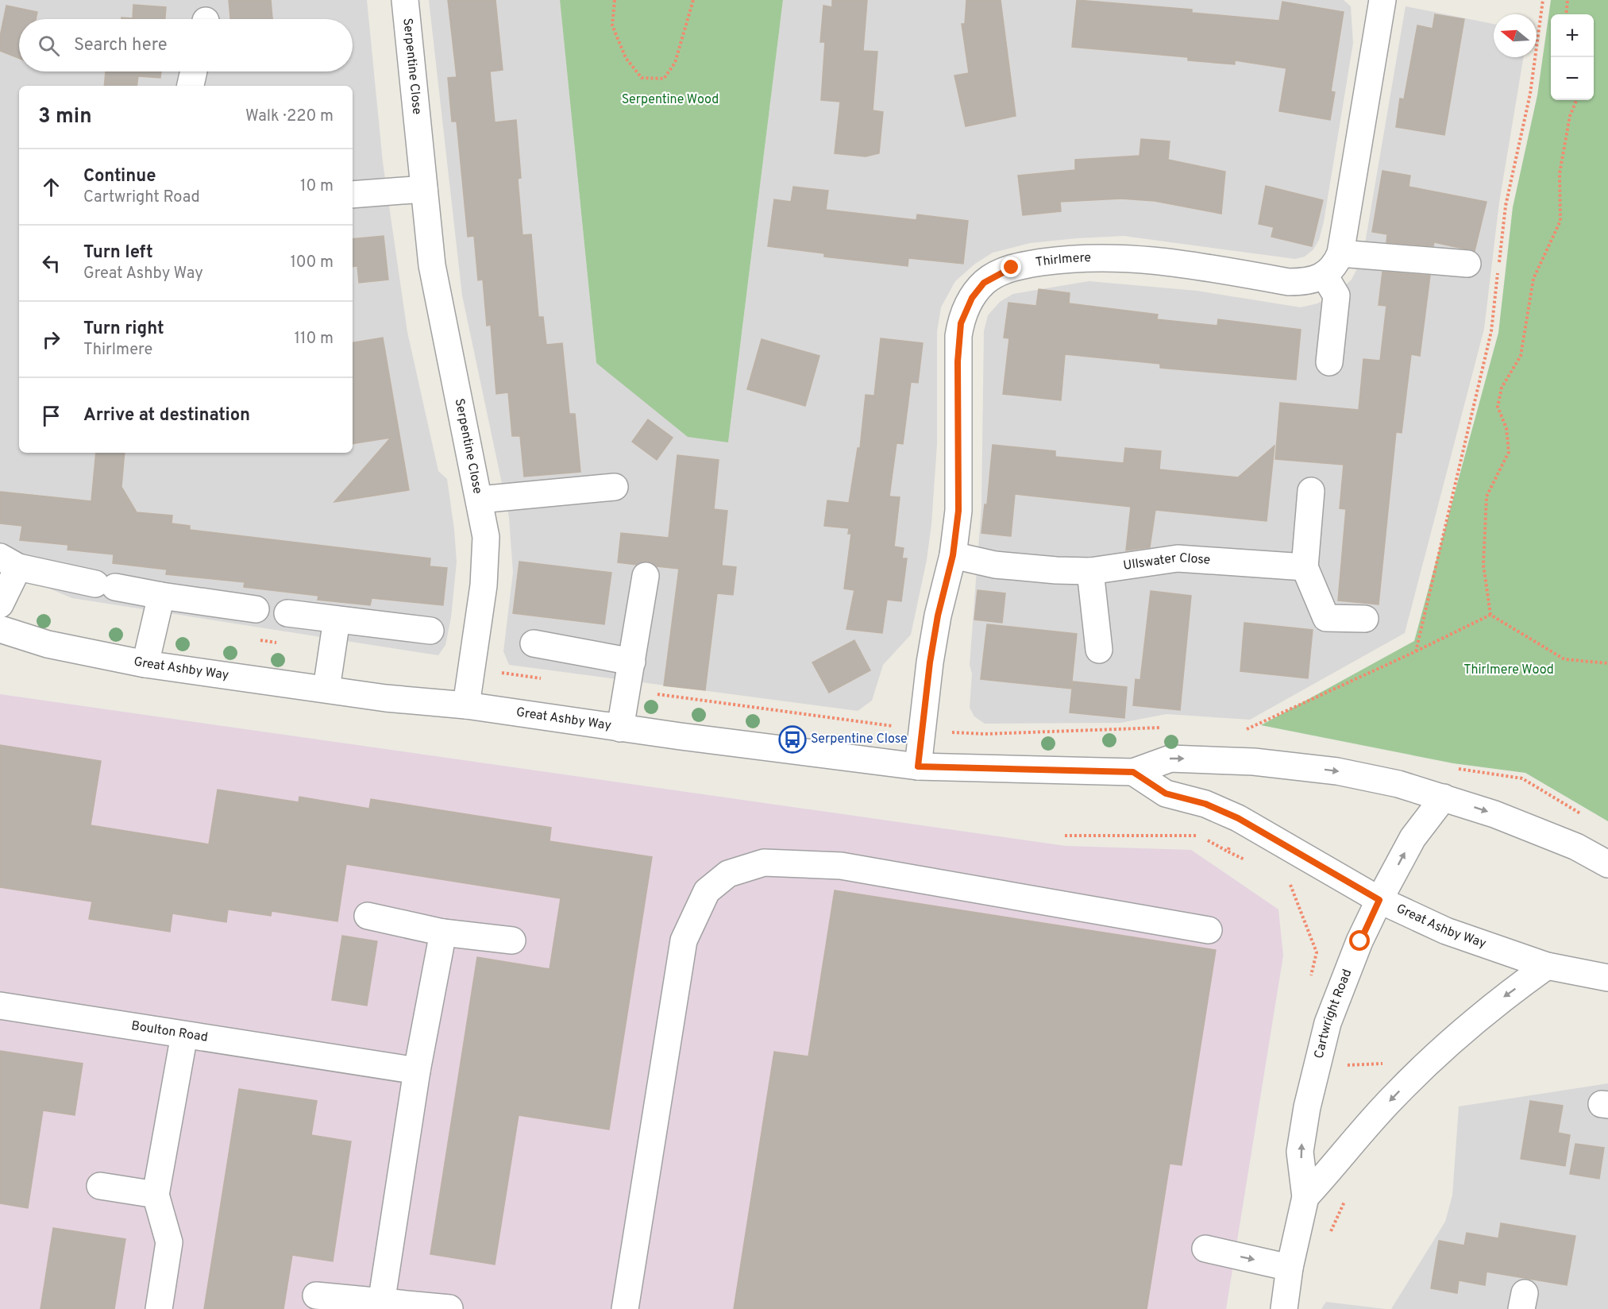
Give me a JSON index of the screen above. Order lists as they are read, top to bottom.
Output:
{
  "streets": {
    "street": [
      "Serpentine Close",
      "Thirlmere",
      "Ullswater Close",
      "Great Ashby Way",
      "Cartwright Road",
      "Boulton Road"
    ]
  },
  "crossings": [
    ["Serpentine Close", "Great Ashby Way"],
    ["Thirlmere", "Ullswater Close"],
    ["Thirlmere", "Great Ashby Way"],
    ["Great Ashby Way", "Cartwright Road"]
  ],
  "parks": ["Serpentine Wood", "Thirlmere Wood"],
  "places": {
    "bus stop": ["Serpentine Close"]
  },
  "north": "left",
  "page": {
    "map_buttons": ["+", "−"],
    "search": "Search here",
    "heading": ["3 min", "Walk · 220 m"],
    "list": [
      ["Continue", "Cartwright Road", "10 m"],
      ["Turn left", "Great Ashby Way", "100 m"],
      ["Turn right", "Thirlmere", "110 m"],
      "Arrive at destination"
    ]
  }
}
